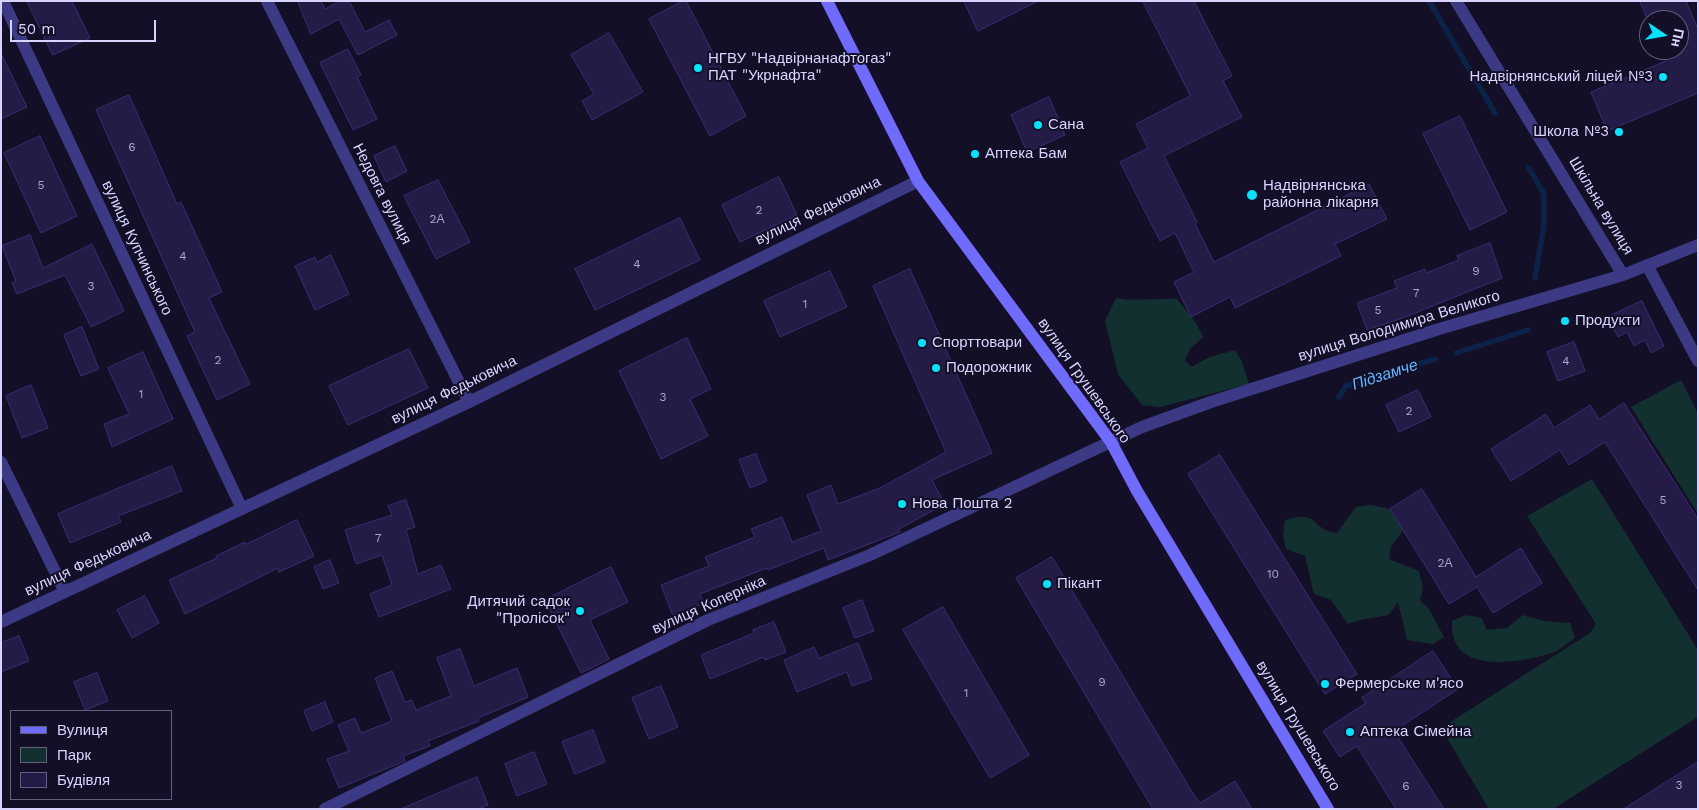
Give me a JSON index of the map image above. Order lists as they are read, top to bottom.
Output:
{
  "streets": {
    "street": [
      "Недовга вулиця",
      "Шкільна вулиця",
      "вулиця Федьковича",
      "вулиця Купчинського",
      "вулиця Володимира Великого",
      "вулиця Грушевського",
      "вулиця Коперніка"
    ]
  },
  "crossings": [
    ["Недовга вулиця", "вулиця Федьковича"],
    ["Шкільна вулиця", "вулиця Володимира Великого"],
    ["вулиця Федьковича", "вулиця Купчинського"],
    ["вулиця Федьковича", "вулиця Грушевського"],
    ["вулиця Володимира Великого", "вулиця Грушевського"],
    ["вулиця Володимира Великого", "вулиця Коперніка"],
    ["вулиця Грушевського", "вулиця Коперніка"]
  ],
  "water": ["Підзамче"],
  "places": [
    "НГВУ \"Надвірнанафтогаз\" ПАТ \"Укрнафта\"",
    "Надвірнянський ліцей №3",
    "Сана",
    "Школа №3",
    "Аптека Бам",
    "Надвірнянська районна лікарня",
    "Продукти",
    "Спорттовари",
    "Подорожник",
    "Нова Пошта 2",
    "Пікант",
    "Дитячий садок \"Пролісок\"",
    "Фермерське м'ясо",
    "Аптека Сімейна"
  ],
  "house_numbers": [
    "6",
    "5",
    "2",
    "2А",
    "4",
    "4",
    "9",
    "3",
    "7",
    "1",
    "5",
    "2",
    "4",
    "1",
    "3",
    "2",
    "5",
    "7",
    "2А",
    "10",
    "9",
    "1",
    "3",
    "6"
  ],
  "legend": ["Вулиця", "Парк", "Будівля"],
  "scale_bar": "50 m",
  "north": "right"
}
